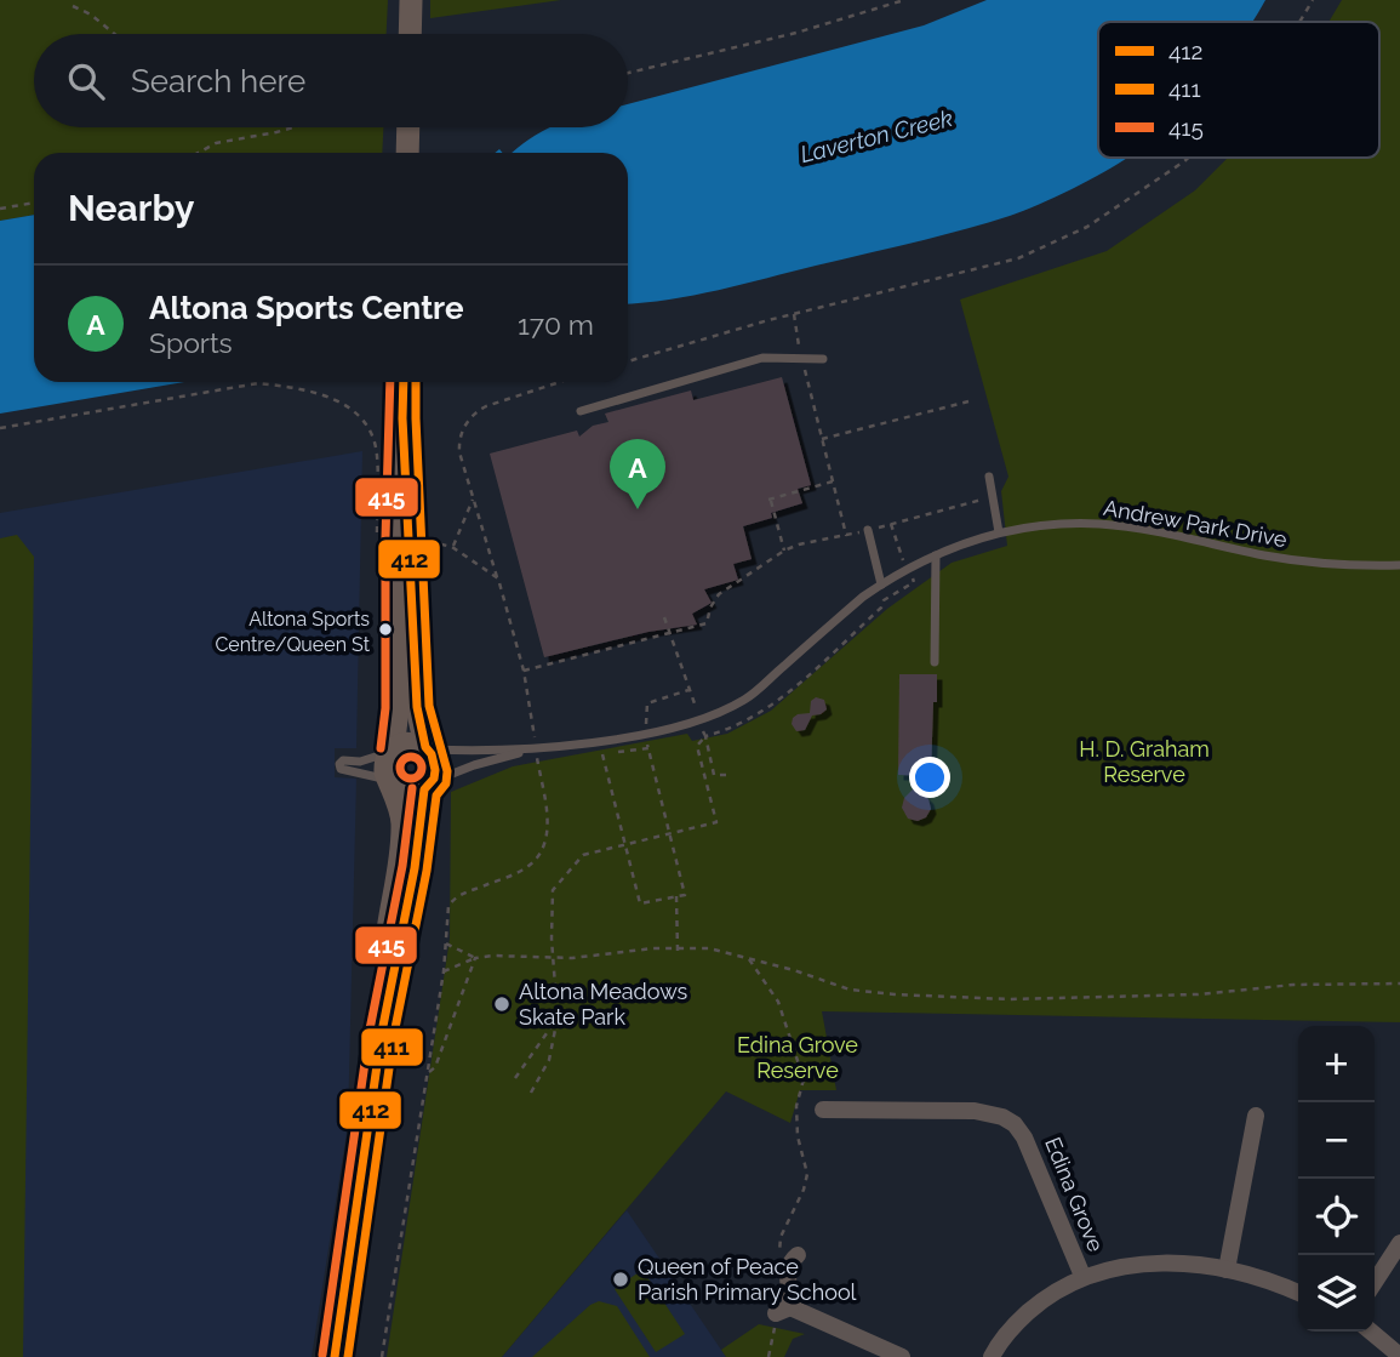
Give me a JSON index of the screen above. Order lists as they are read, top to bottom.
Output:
{
  "streets": {
    "street": ["Edina Grove"],
    "lane": ["Andrew Park Drive"]
  },
  "water": ["Laverton Creek"],
  "parks": ["H. D. Graham Reserve", "Edina Grove Reserve"],
  "places": ["Altona Sports Centre/Queen St", "Altona Meadows Skate Park", "Queen of Peace Parish Primary School"],
  "lines": ["transit line 412", "transit line 411", "transit line 415"],
  "legend": ["412", "411", "415"],
  "page": {
    "search": "Search here",
    "heading": "Nearby",
    "list": [
      {
        "mark": "A",
        "name": "Altona Sports Centre",
        "note": "Sports",
        "value": "170 m"
      }
    ],
    "pins": "A",
    "map_buttons": ["+", "−"]
  }
}
